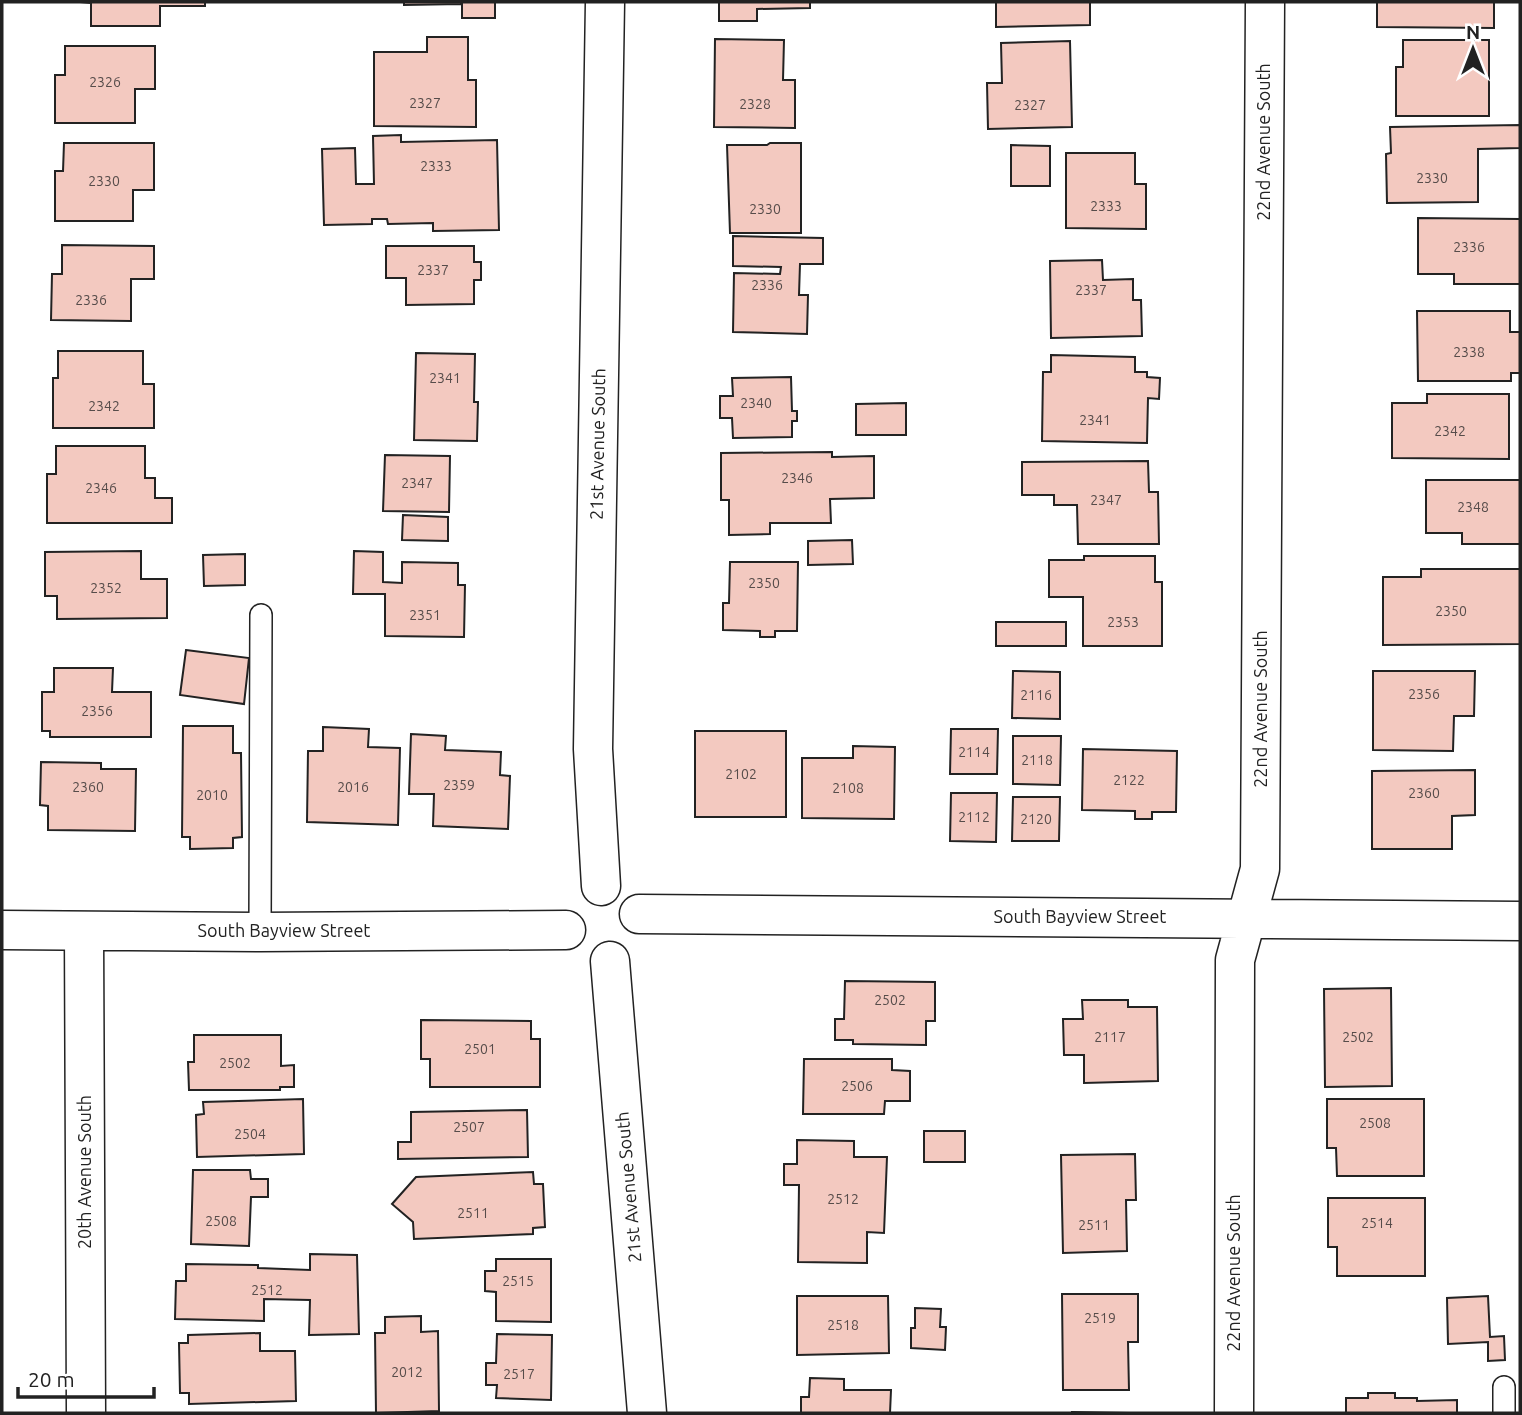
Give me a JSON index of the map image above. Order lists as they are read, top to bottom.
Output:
{
  "streets": {
    "street": [
      "22nd Avenue South",
      "21st Avenue South",
      "South Bayview Street",
      "20th Avenue South"
    ]
  },
  "crossings": [
    ["22nd Avenue South", "South Bayview Street"],
    ["21st Avenue South", "South Bayview Street"],
    ["South Bayview Street", "20th Avenue South"]
  ],
  "house_numbers": [
    "2326",
    "2327",
    "2328",
    "2327",
    "2333",
    "2330",
    "2330",
    "2333",
    "2330",
    "2336",
    "2337",
    "2336",
    "2337",
    "2336",
    "2338",
    "2341",
    "2340",
    "2342",
    "2341",
    "2342",
    "2346",
    "2347",
    "2346",
    "2347",
    "2348",
    "2350",
    "2352",
    "2350",
    "2351",
    "2353",
    "2356",
    "2116",
    "2356",
    "2114",
    "2118",
    "2102",
    "2122",
    "2359",
    "2360",
    "2016",
    "2108",
    "2360",
    "2010",
    "2112",
    "2120",
    "2502",
    "2117",
    "2502",
    "2501",
    "2502",
    "2506",
    "2508",
    "2507",
    "2504",
    "2512",
    "2511",
    "2508",
    "2514",
    "2511",
    "2515",
    "2512",
    "2519",
    "2518",
    "2012",
    "2517"
  ],
  "scale_bar": "20 m",
  "north": "top"
}
